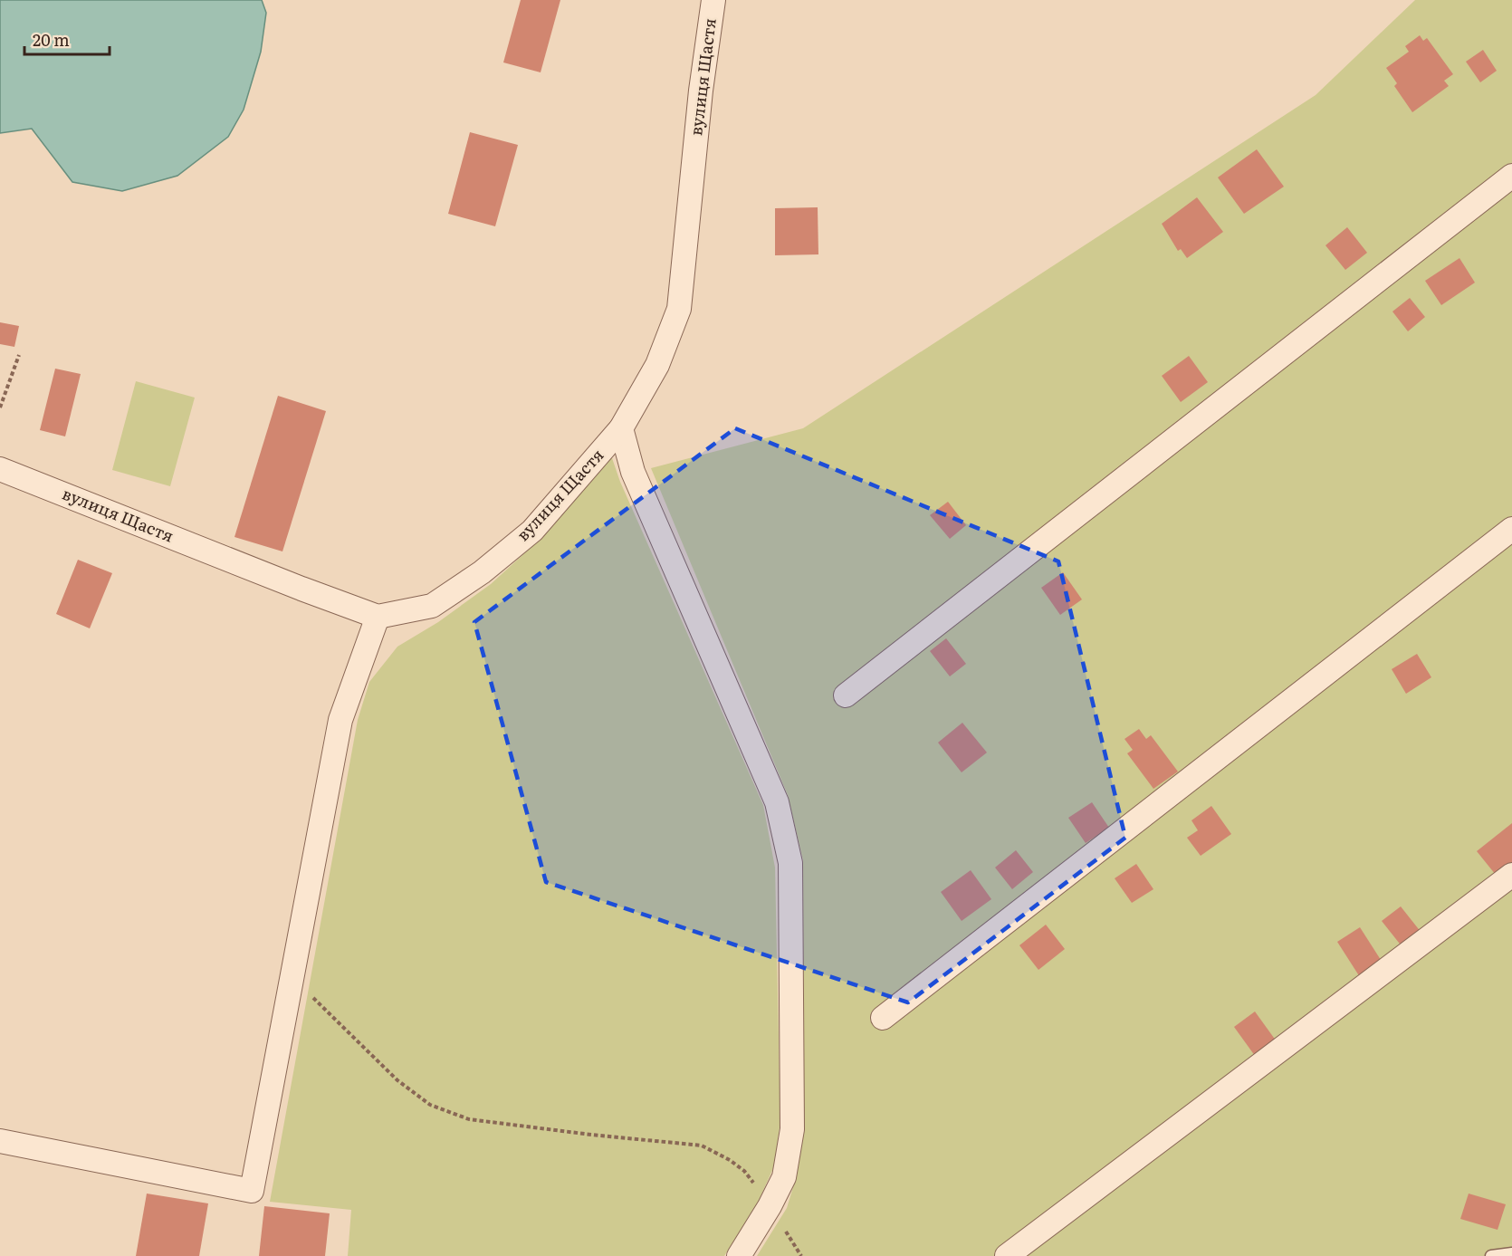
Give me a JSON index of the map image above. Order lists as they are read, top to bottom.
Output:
{
  "streets": {
    "street": ["вулиця Щастя"]
  },
  "scale_bar": "20 m"
}
